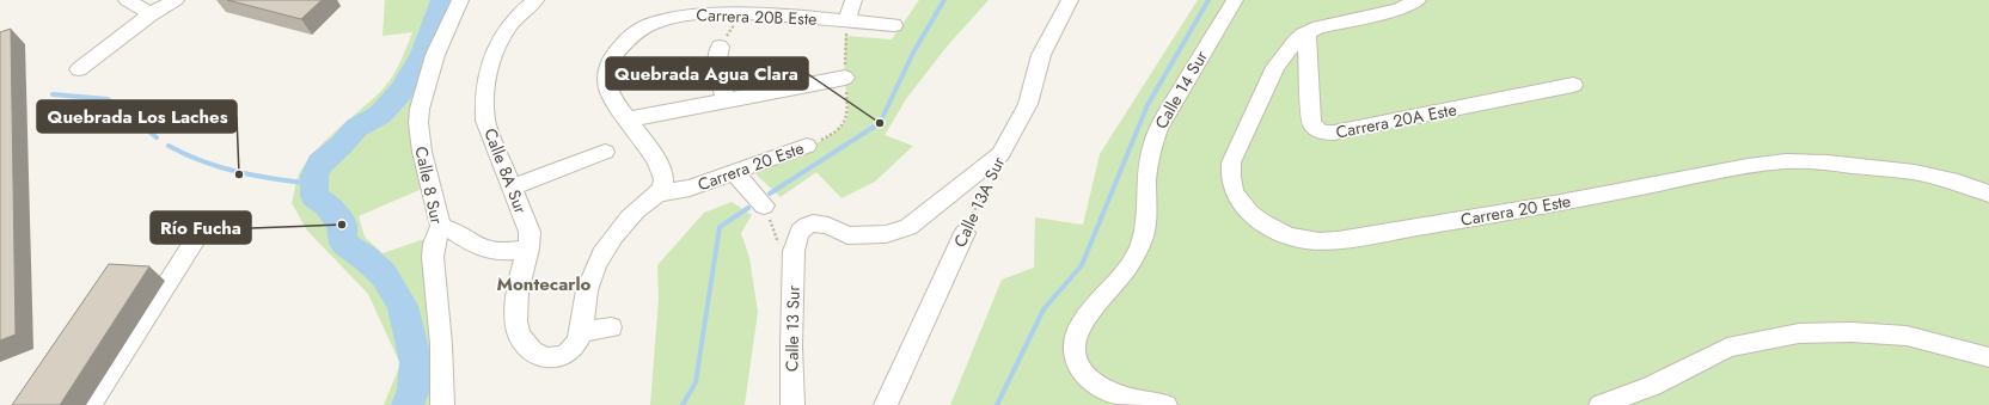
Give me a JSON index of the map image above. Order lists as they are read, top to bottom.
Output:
{
  "streets": {
    "street": [
      "Carrera 20B Este",
      "Calle 14 Sur",
      "Carrera 20A Este",
      "Carrera 20 Este",
      "Calle 8A Sur",
      "Calle 8 Sur",
      "Calle 13A Sur",
      "Calle 13 Sur"
    ]
  },
  "crossings": [
    ["Carrera 20B Este", "Carrera 20 Este"],
    ["Carrera 20A Este", "Carrera 20 Este"],
    ["Calle 13A Sur", "Calle 13 Sur"]
  ],
  "districts": ["Montecarlo"],
  "places": ["Quebrada Agua Clara", "Quebrada Los Laches", "Río Fucha"]
}
